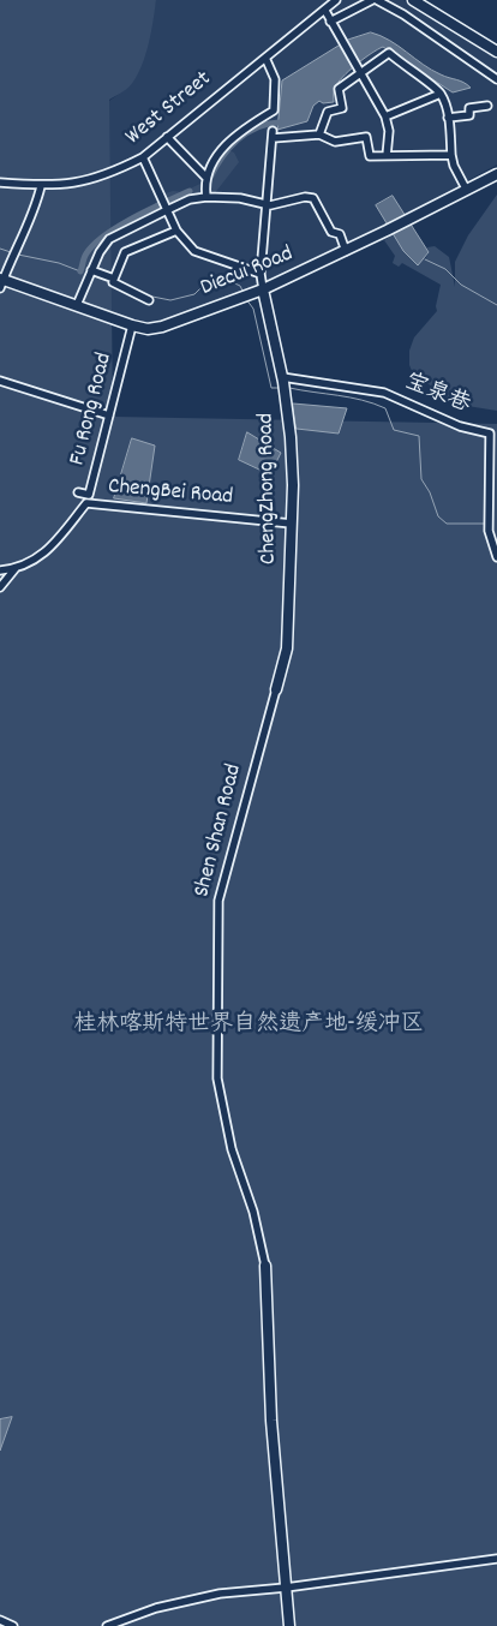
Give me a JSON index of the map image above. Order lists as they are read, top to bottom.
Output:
{
  "streets": {
    "street": [
      "West Street",
      "Diecui Road",
      "宝泉巷",
      "Fu Rong Road",
      "ChengZhong Road",
      "ChengBei Road",
      "Shen Shan Road"
    ]
  },
  "crossings": [
    ["Diecui Road", "Fu Rong Road"],
    ["Diecui Road", "ChengZhong Road"],
    ["宝泉巷", "ChengZhong Road"],
    ["Fu Rong Road", "ChengBei Road"],
    ["ChengZhong Road", "ChengBei Road"],
    ["ChengZhong Road", "Shen Shan Road"]
  ],
  "parks": ["桂林喀斯特世界自然遗产地-缓冲区"]
}
